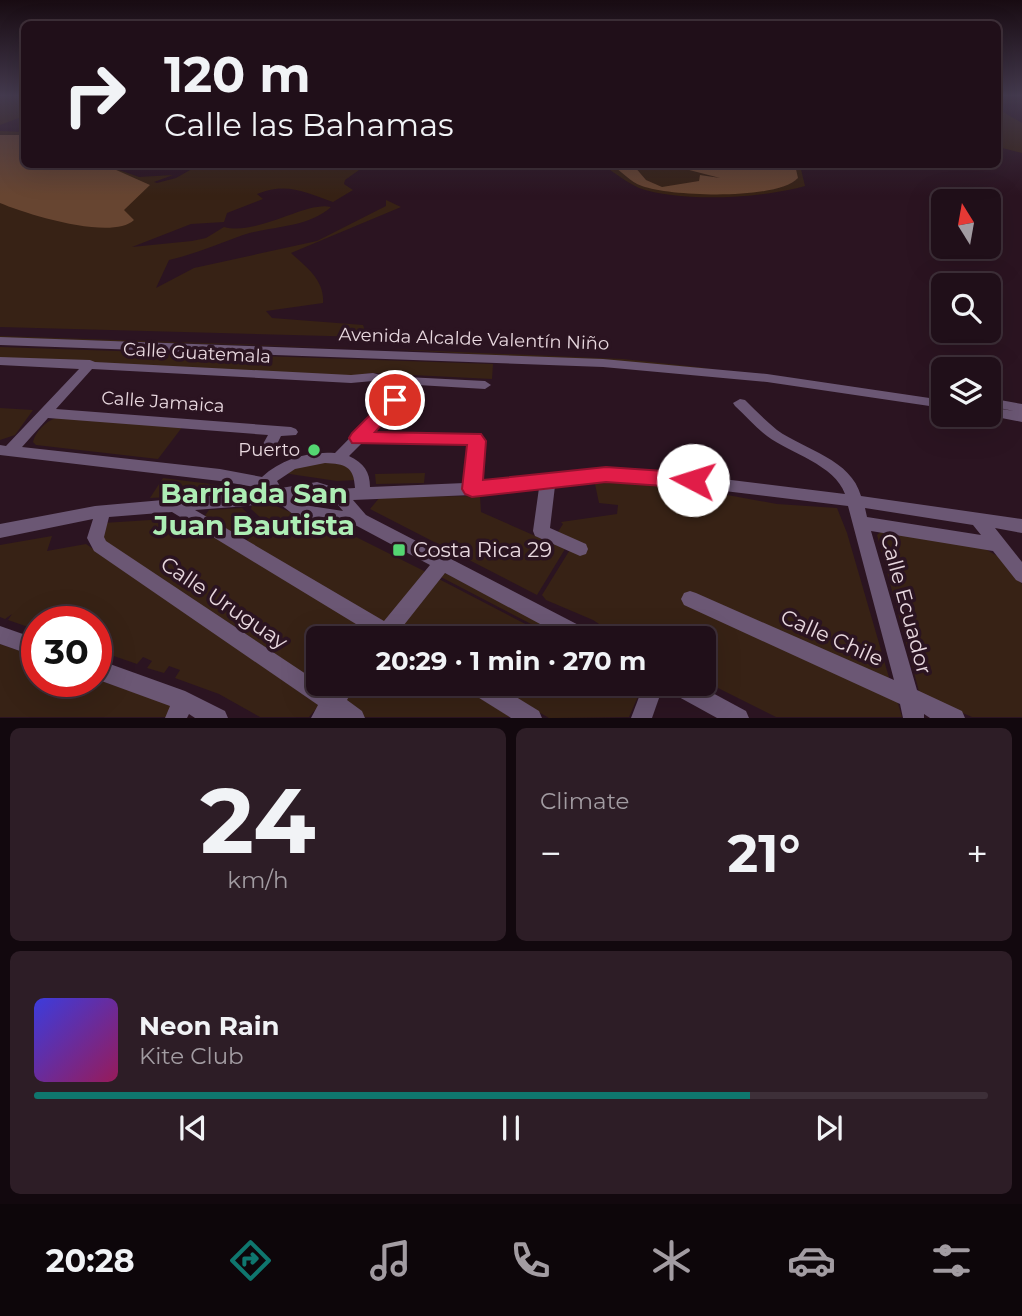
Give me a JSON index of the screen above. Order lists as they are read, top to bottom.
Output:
{
  "streets": {
    "street": [
      "Avenida Alcalde Valentín Niño",
      "Calle Guatemala",
      "Calle Jamaica",
      "Calle Uruguay",
      "Calle Ecuador",
      "Calle Chile"
    ]
  },
  "crossings": [
    ["Calle Ecuador", "Calle Chile"]
  ],
  "districts": ["Barriada San Juan Bautista"],
  "places": {
    "other": ["Puerto"],
    "transit": ["Costa Rica 29"]
  },
  "north": "top",
  "page": {
    "turn": ["120 m", "Calle las Bahamas"],
    "limit": "30",
    "trip": "20:29 · 1 min · 270 m",
    "tile": [
      ["24", "km/h"],
      "Climate"
    ],
    "heat": ["−", "21°", "+"],
    "song": ["Neon Rain", "Kite Club"],
    "tabs": "20:28"
  }
}
